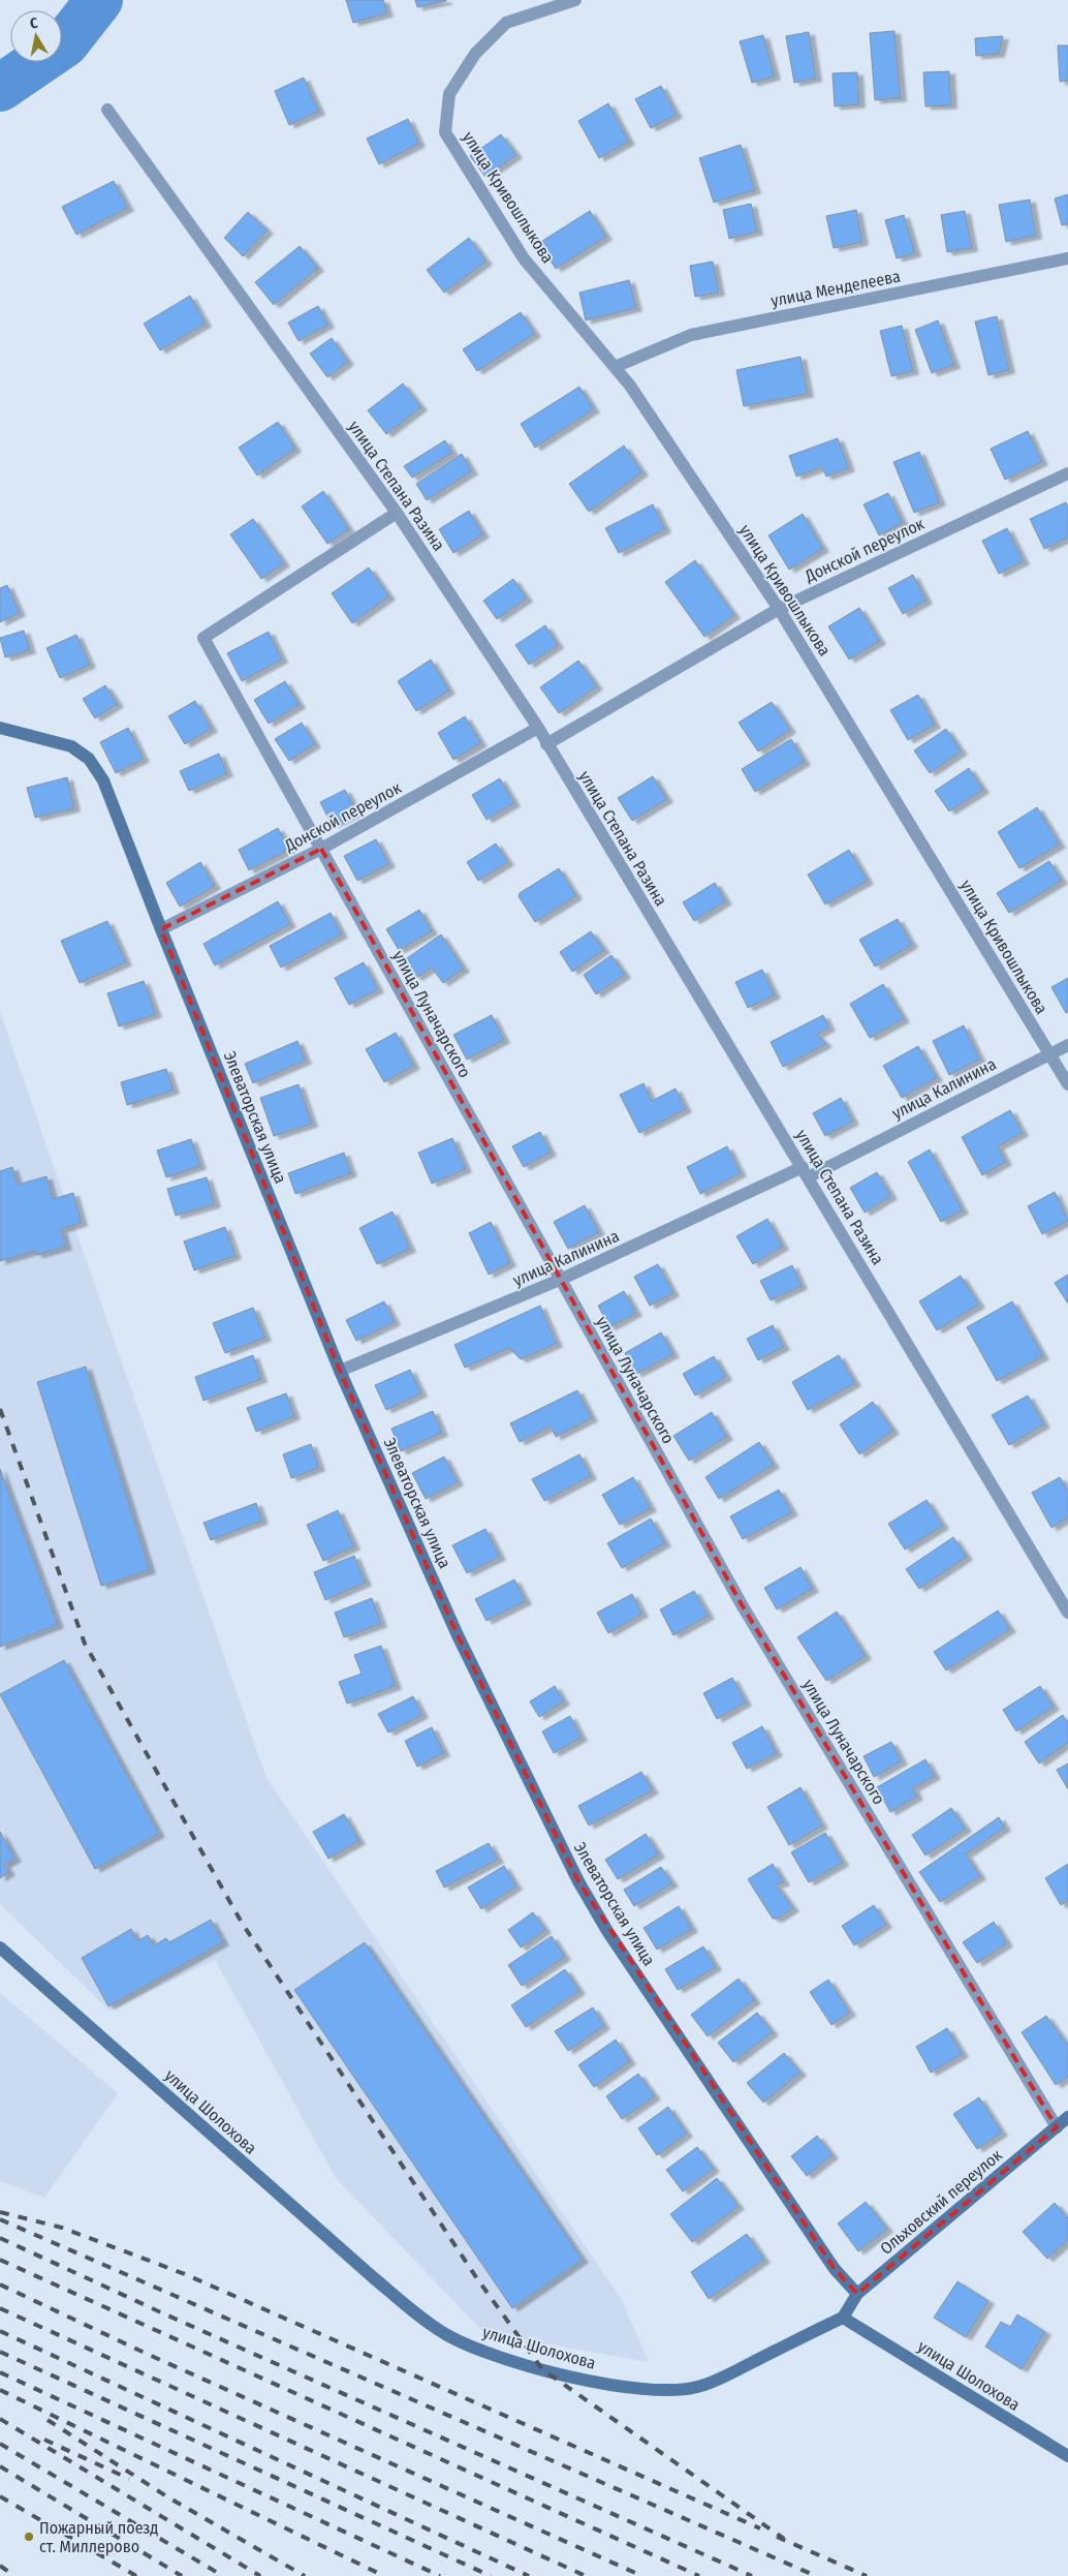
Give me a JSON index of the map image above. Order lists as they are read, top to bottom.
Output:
{
  "streets": {
    "street": [
      "улица Кривошлыкова",
      "улица Менделеева",
      "улица Степана Разина",
      "Донской переулок",
      "улица Луначарского",
      "улица Калинина",
      "Элеваторская улица",
      "улица Шолохова",
      "Ольховский переулок"
    ]
  },
  "crossings": [
    ["улица Кривошлыкова", "улица Менделеева"],
    ["улица Кривошлыкова", "Донской переулок"],
    ["улица Кривошлыкова", "улица Калинина"],
    ["улица Степана Разина", "Донской переулок"],
    ["улица Степана Разина", "улица Луначарского"],
    ["улица Степана Разина", "улица Калинина"],
    ["Донской переулок", "улица Луначарского"],
    ["Донской переулок", "Элеваторская улица"],
    ["улица Луначарского", "улица Калинина"],
    ["улица Луначарского", "Ольховский переулок"],
    ["улица Калинина", "Элеваторская улица"],
    ["Элеваторская улица", "Ольховский переулок"],
    ["улица Шолохова", "Ольховский переулок"]
  ],
  "places": ["Пожарный поезд ст. Миллерово"],
  "north": "top"
}
